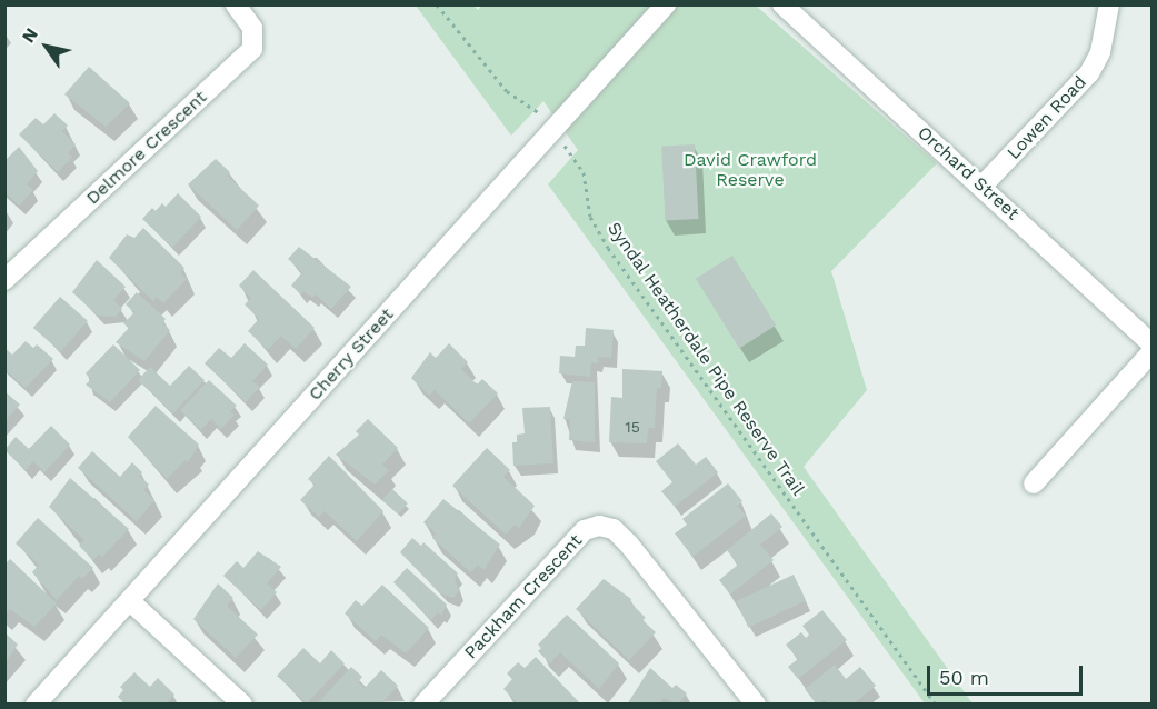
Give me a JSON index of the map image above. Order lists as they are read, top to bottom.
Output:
{
  "streets": {
    "street": [
      "Lowen Road",
      "Delmore Crescent",
      "Orchard Street",
      "Cherry Street",
      "Packham Crescent"
    ],
    "path": ["Syndal Heatherdale Pipe Reserve Trail"]
  },
  "crossings": [
    ["Lowen Road", "Orchard Street"],
    ["Cherry Street", "Syndal Heatherdale Pipe Reserve Trail"]
  ],
  "parks": ["David Crawford Reserve"],
  "house_numbers": ["15"],
  "scale_bar": "50 m",
  "north": "top left"
}
